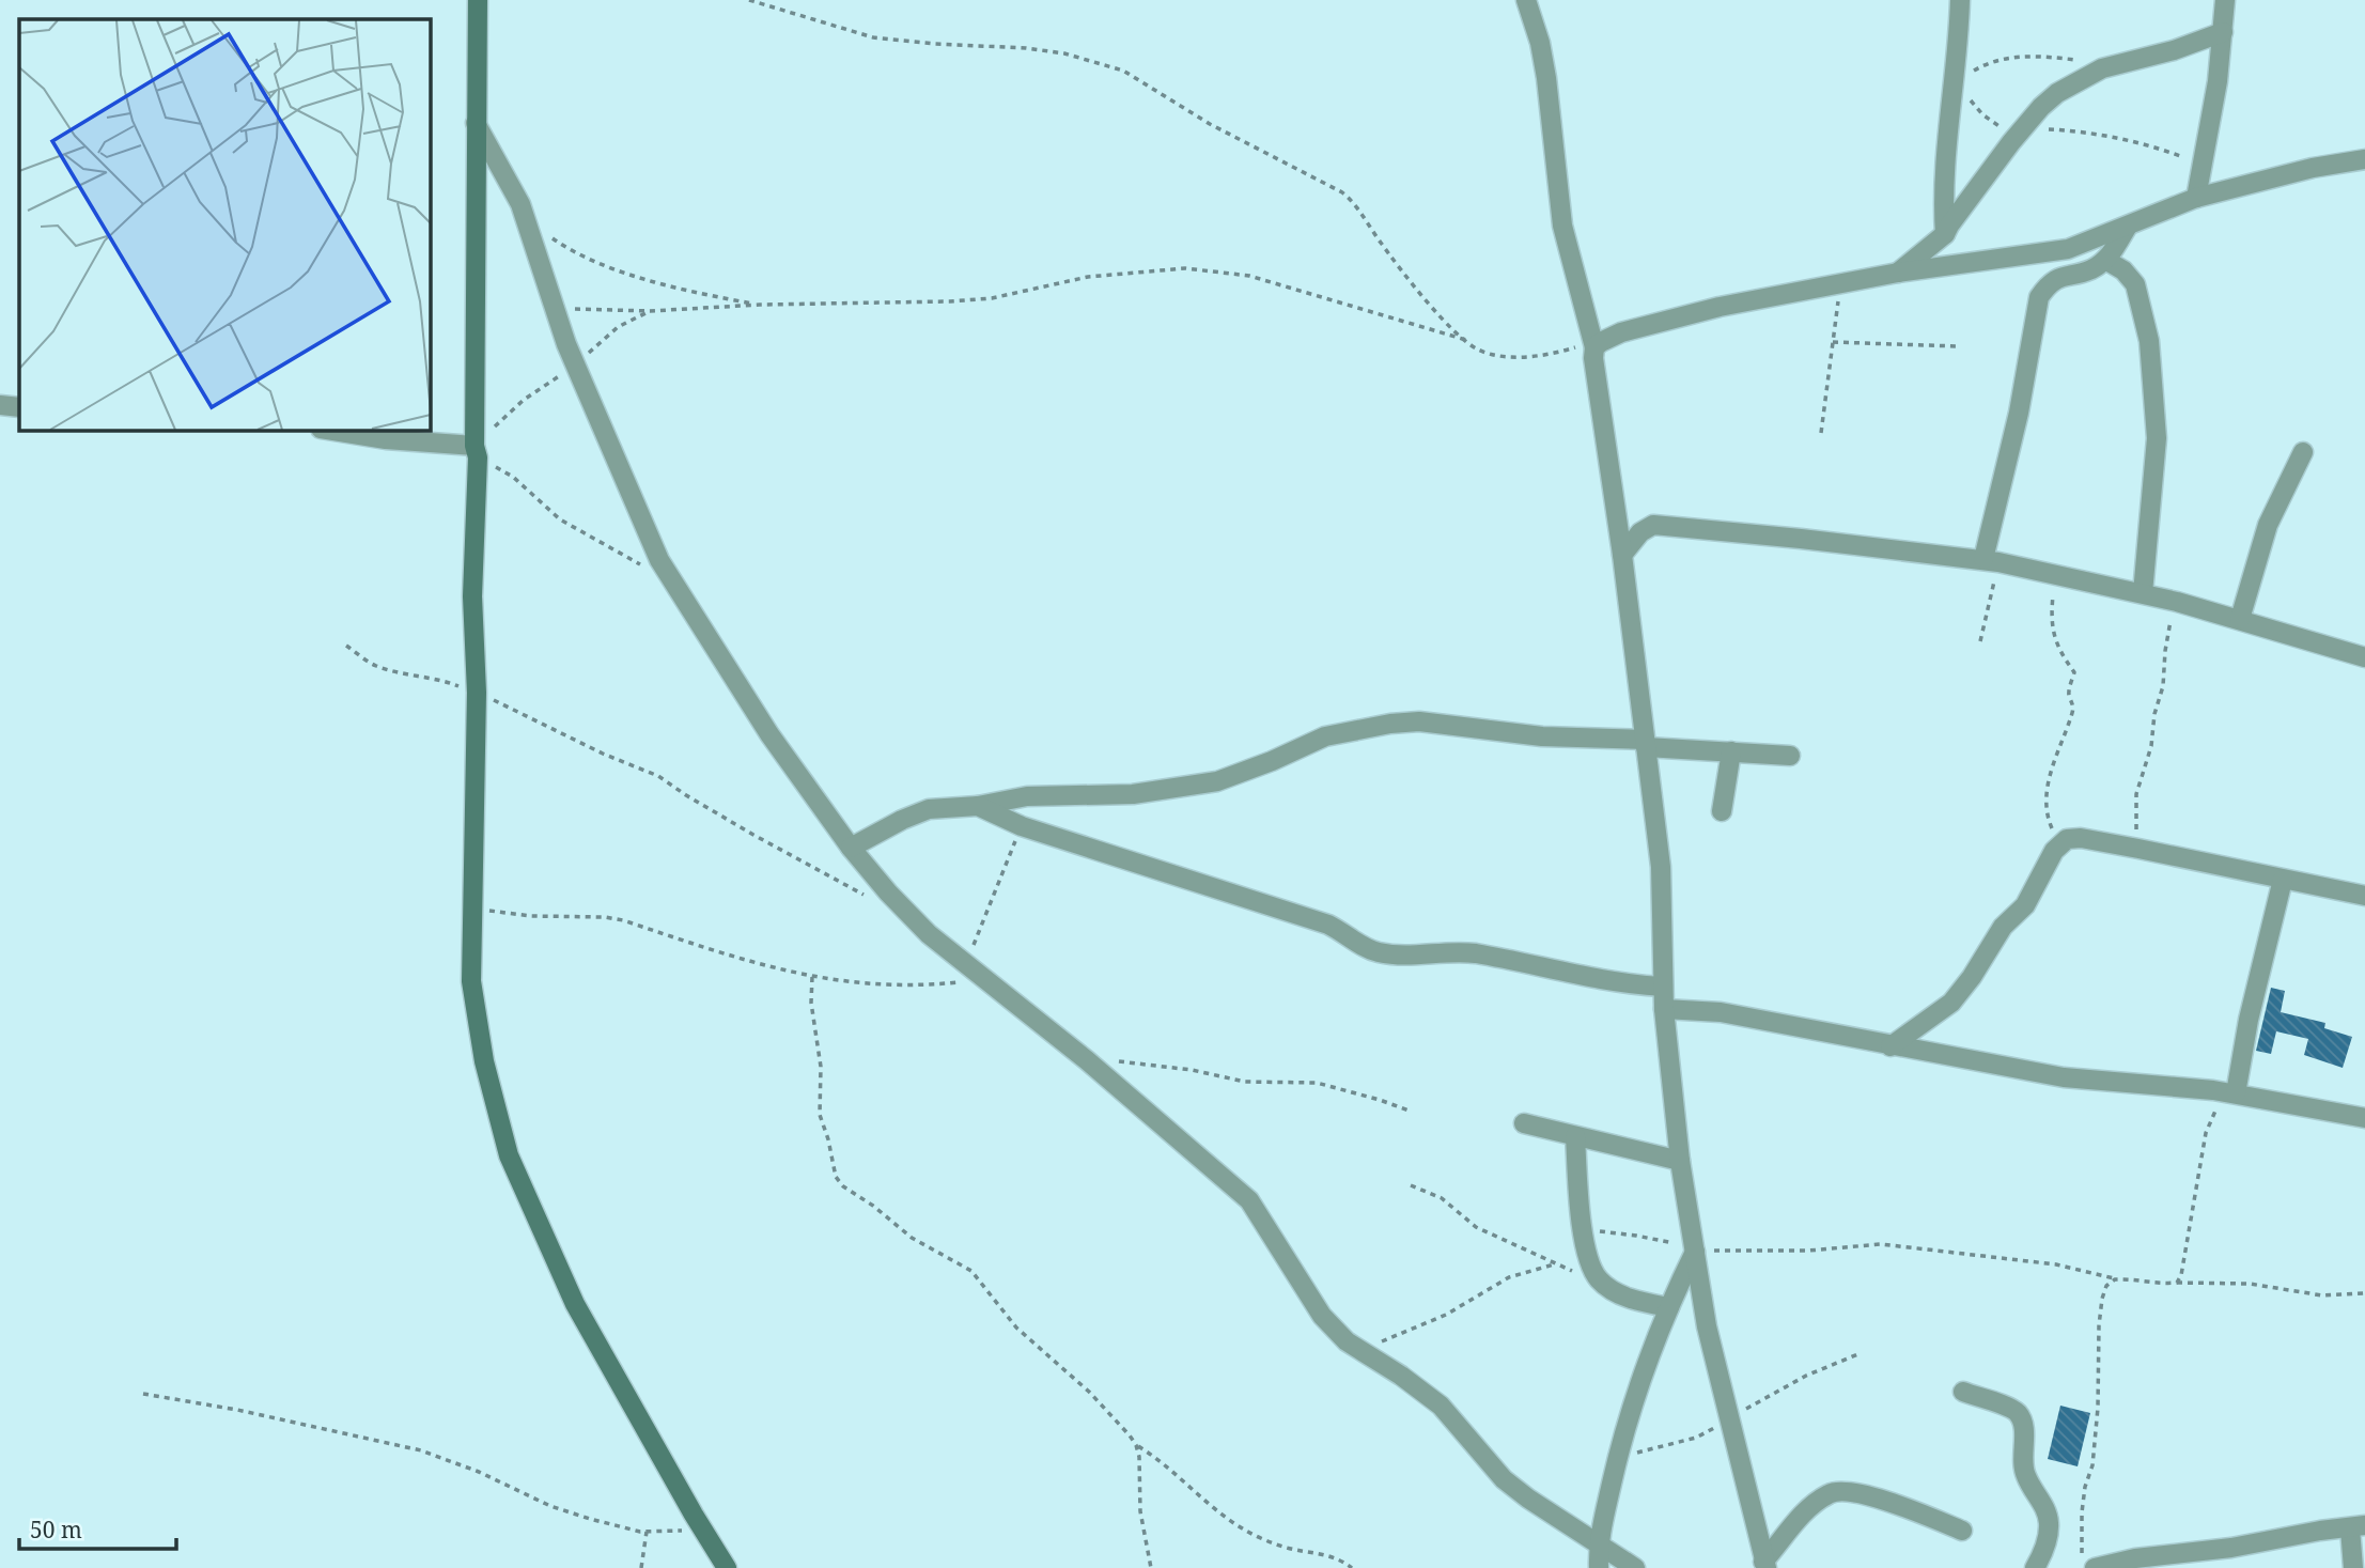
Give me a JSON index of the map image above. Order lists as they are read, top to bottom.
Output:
{
  "scale_bar": "50 m"
}
